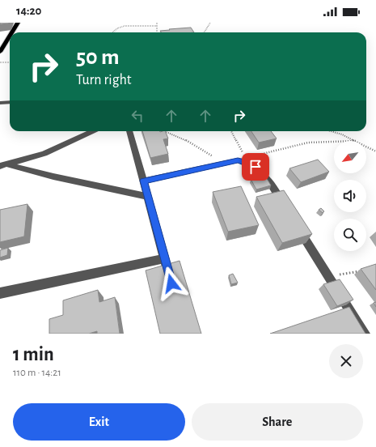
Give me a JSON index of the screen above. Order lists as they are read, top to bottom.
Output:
{
  "north": "bottom left",
  "page": {
    "status": "14:20",
    "turn": ["50 m", "Turn right"],
    "heading": ["1 min", "110 m · 14:21"],
    "buttons": ["Exit", "Share"]
  }
}
